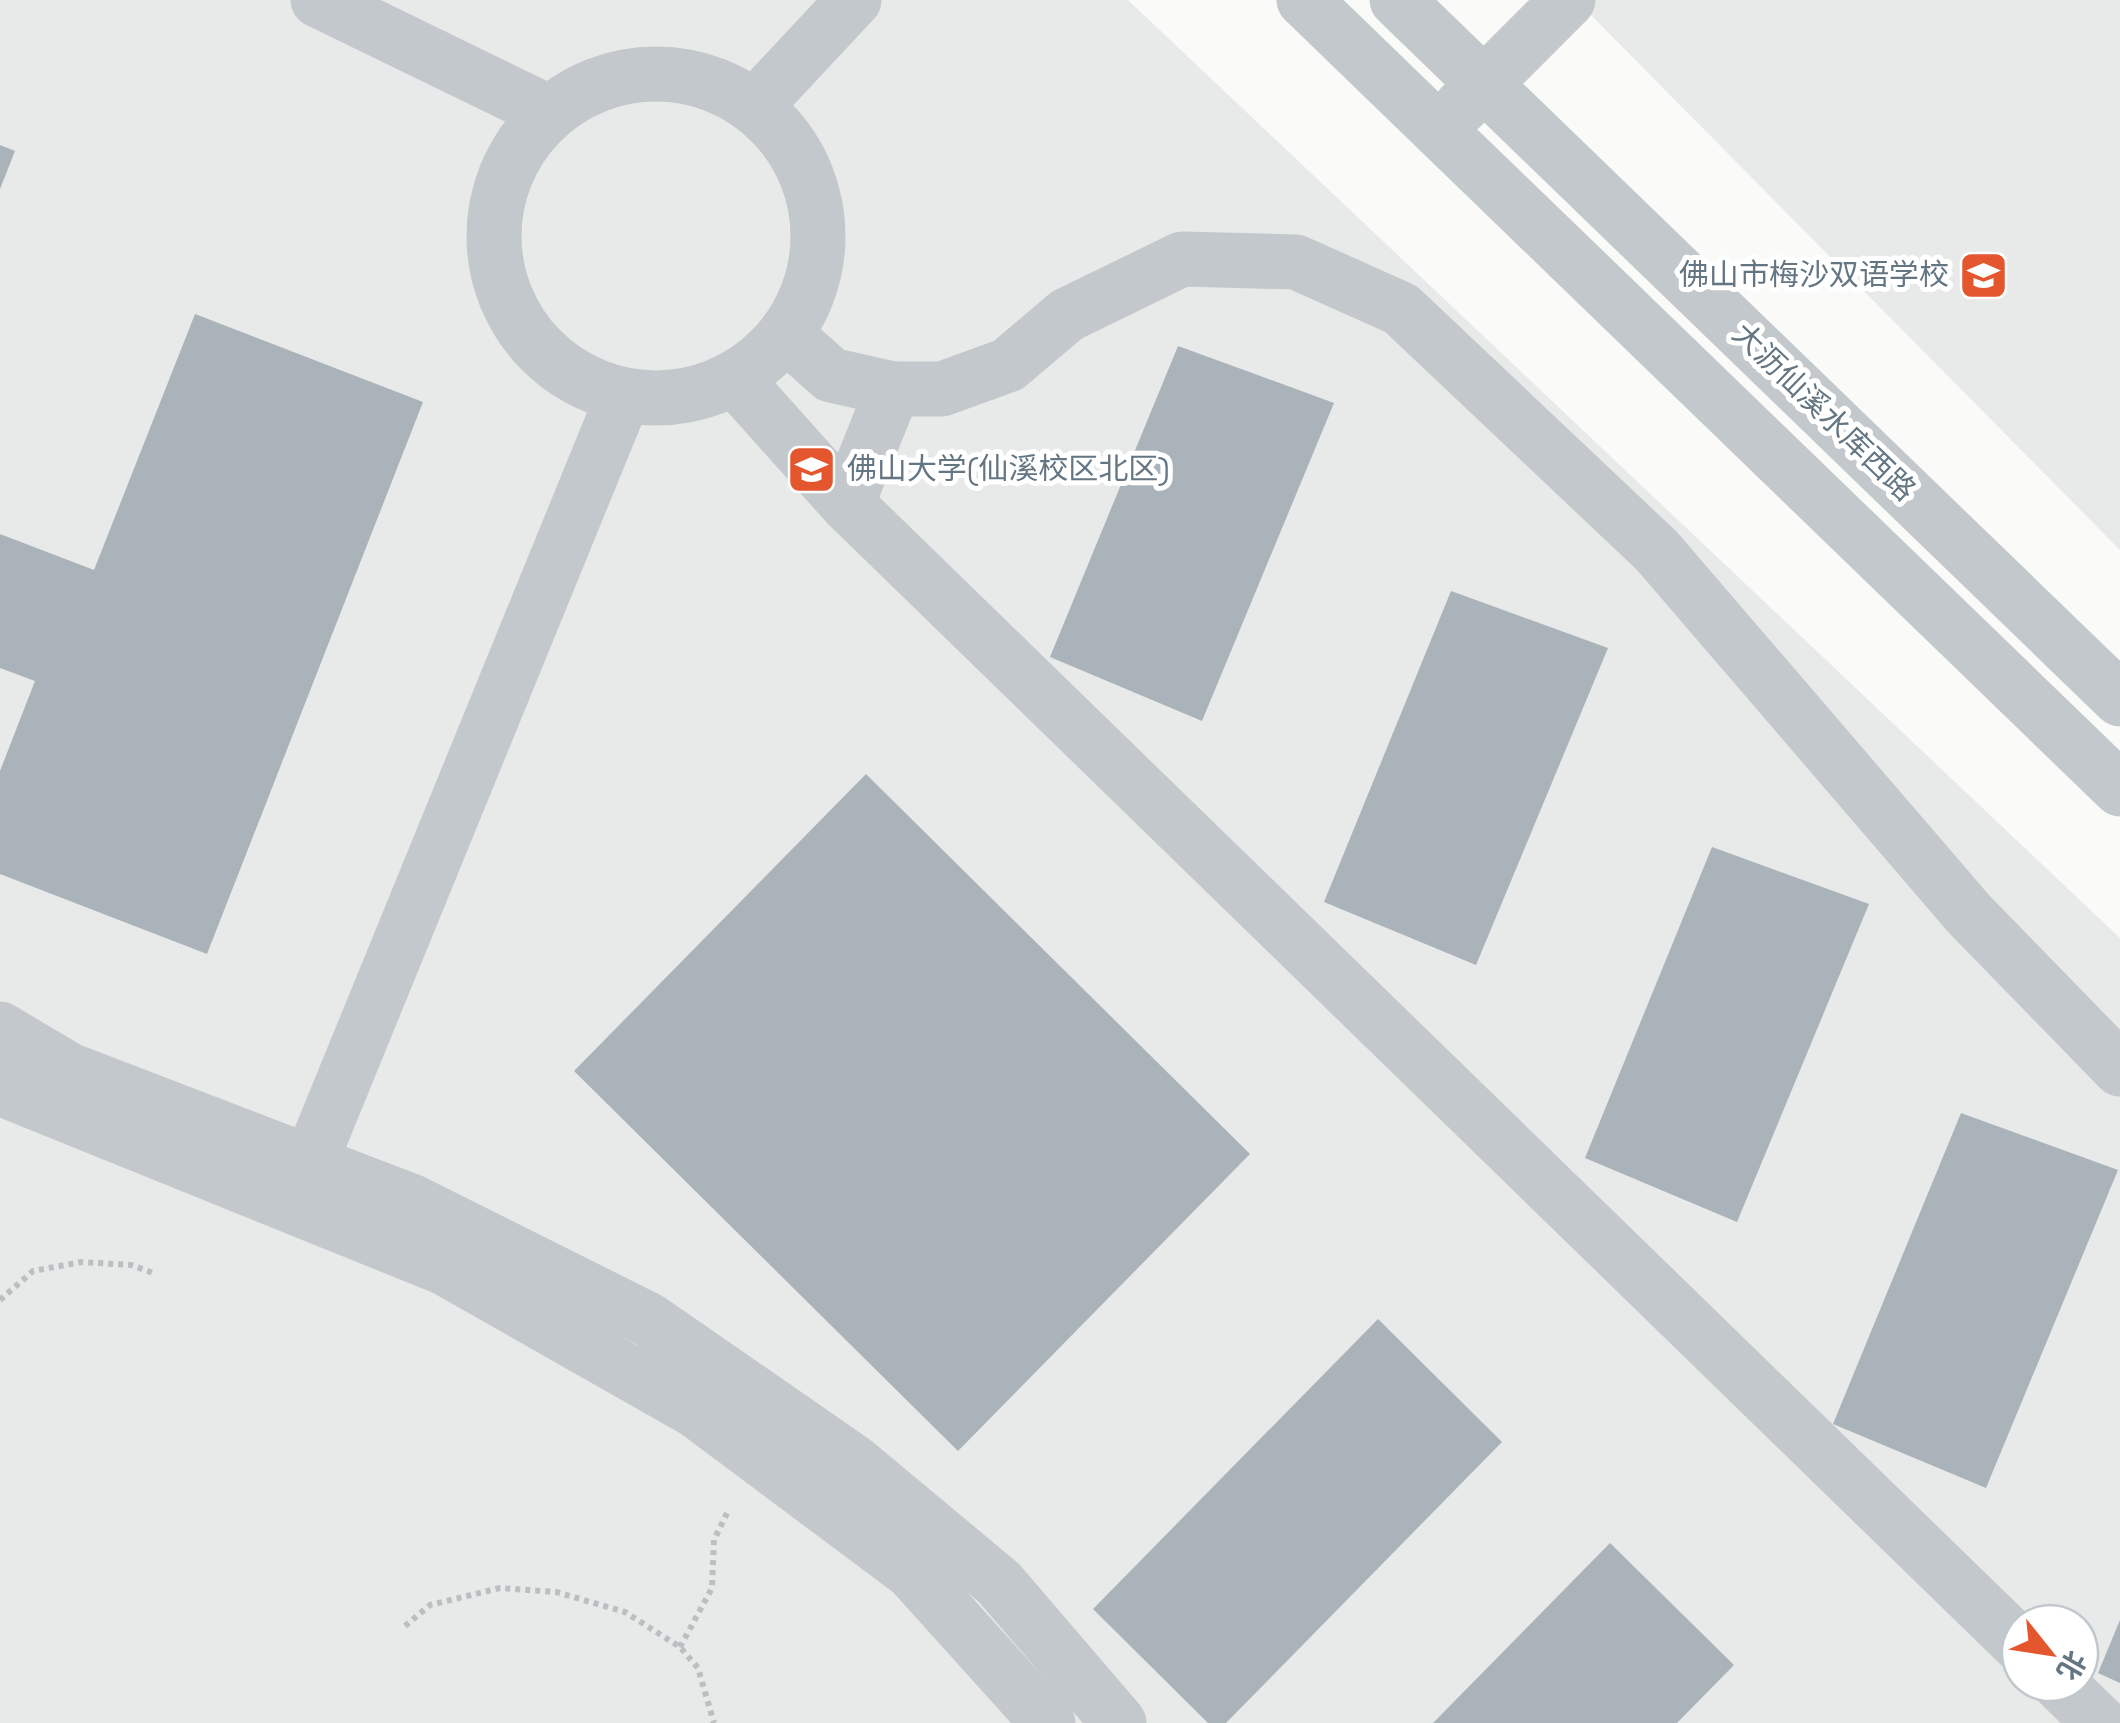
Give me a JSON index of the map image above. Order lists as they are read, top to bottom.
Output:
{
  "streets": {
    "street": ["大沥仙溪水库西路"]
  },
  "places": {
    "school or university": ["佛山市梅沙双语学校", "佛山大学(仙溪校区北区)"]
  },
  "north": "bottom right"
}
